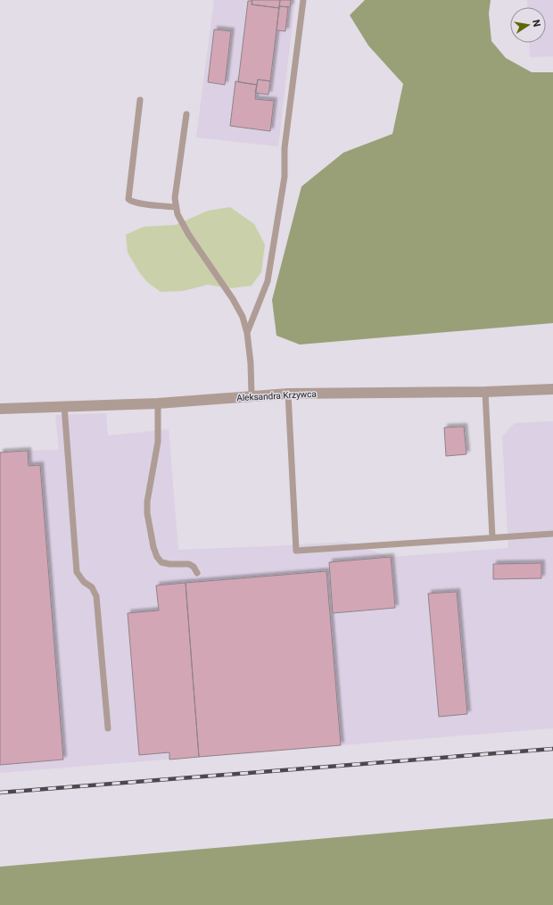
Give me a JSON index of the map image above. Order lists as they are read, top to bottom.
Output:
{
  "streets": {
    "street": ["Aleksandra Krzywca"]
  },
  "north": "right"
}
